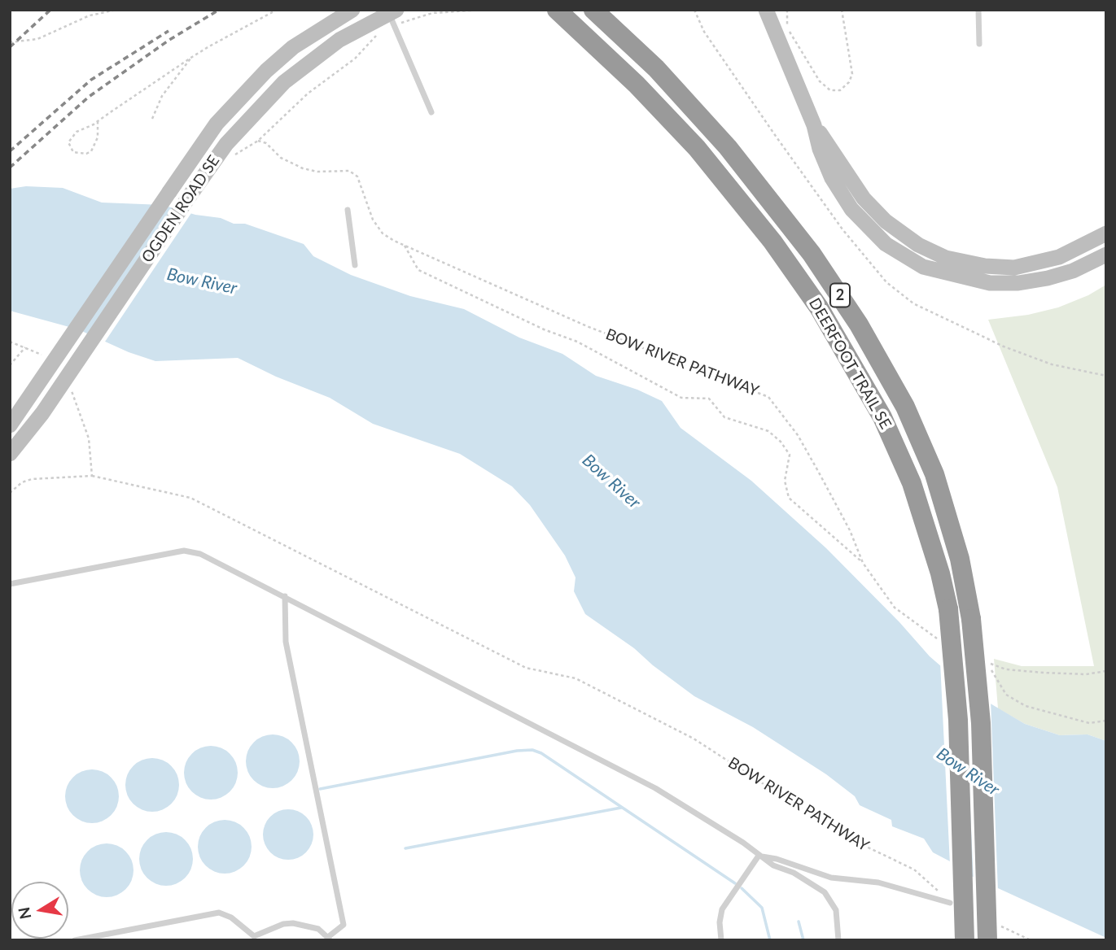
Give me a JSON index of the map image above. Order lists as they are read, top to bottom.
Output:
{
  "streets": {
    "highway": ["2", "DEERFOOT TRAIL SE"],
    "street": ["OGDEN ROAD SE"],
    "path": ["BOW RIVER PATHWAY"]
  },
  "crossings": [
    ["OGDEN ROAD SE", "BOW RIVER PATHWAY"]
  ],
  "water": ["Bow River"],
  "north": "left"
}
